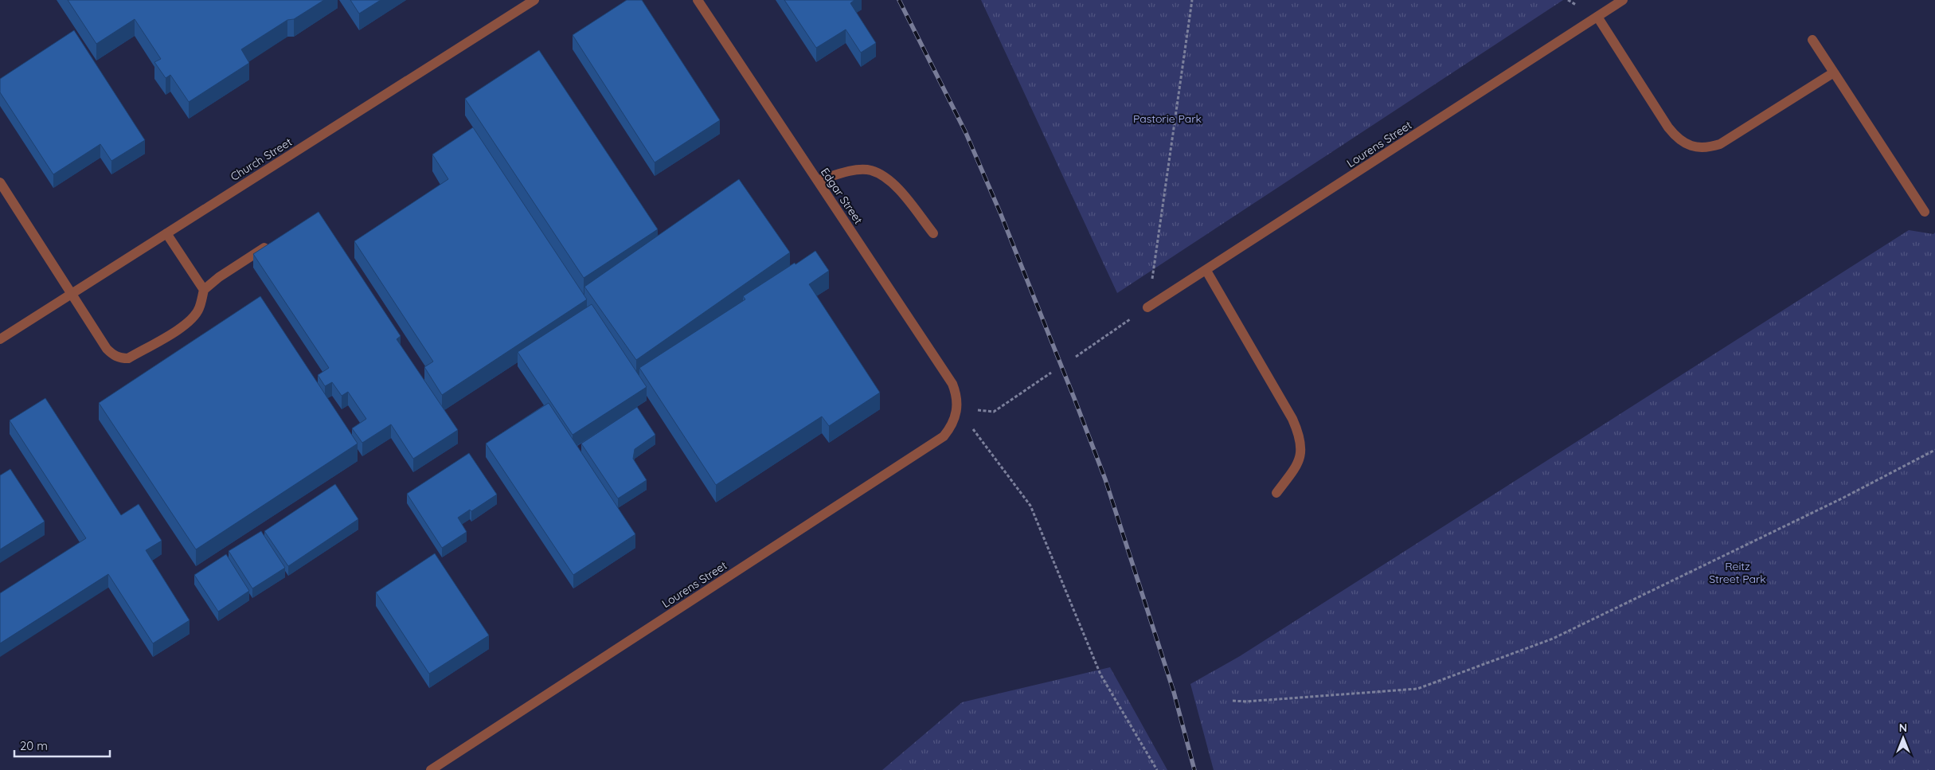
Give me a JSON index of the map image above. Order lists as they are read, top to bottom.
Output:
{
  "streets": {
    "street": ["Lourens Street", "Church Street", "Edgar Street"]
  },
  "crossings": [
    ["Lourens Street", "Edgar Street"]
  ],
  "parks": ["Pastorie Park", "Reitz Street Park"],
  "scale_bar": "20 m",
  "north": "top"
}
